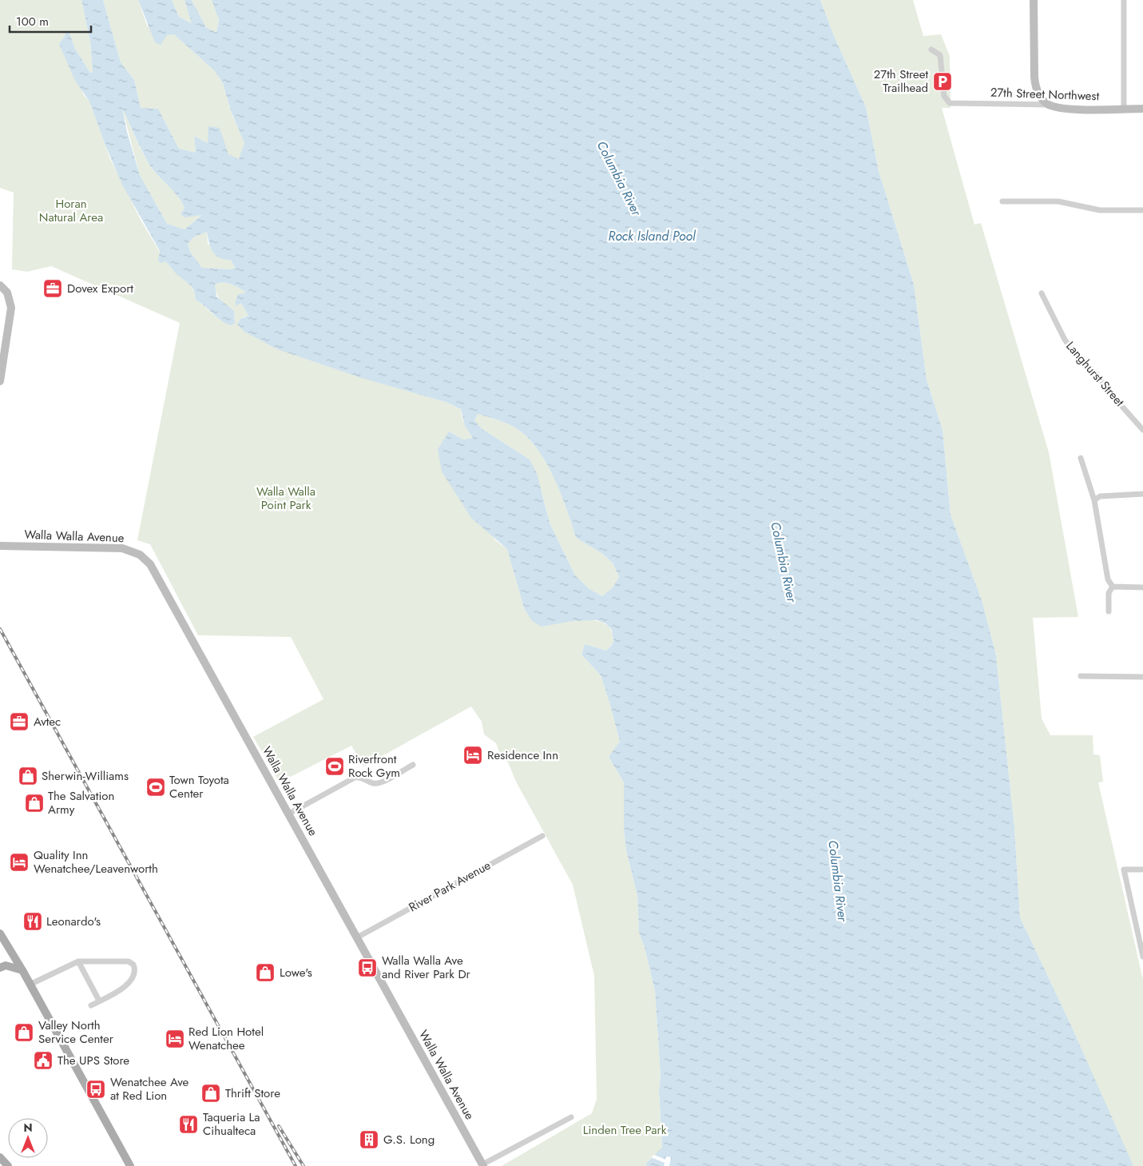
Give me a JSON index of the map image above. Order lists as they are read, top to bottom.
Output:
{
  "streets": {
    "street": [
      "27th Street Northwest",
      "Langhurst Street",
      "Walla Walla Avenue",
      "River Park Avenue"
    ]
  },
  "crossings": [
    ["Walla Walla Avenue", "River Park Avenue"]
  ],
  "water": ["Columbia River", "Rock Island Pool"],
  "parks": ["Horan Natural Area", "Walla Walla Point Park", "Linden Tree Park"],
  "places": {
    "parking": ["27th Street Trailhead"],
    "office": ["Dovex Export", "Avtec"],
    "hotel": ["Residence Inn", "Quality Inn Wenatchee/Leavenworth", "Red Lion Hotel Wenatchee"],
    "sports": ["Riverfront Rock Gym", "Town Toyota Center"],
    "shop": [
      "Sherwin-Williams",
      "The Salvation Army",
      "Lowe's",
      "Valley North Service Center",
      "Thrift Store"
    ],
    "restaurant": ["Leonardo's", "Taqueria La Cihualteca"],
    "bus stop": ["Walla Walla Ave and River Park Dr", "Wenatchee Ave at Red Lion"],
    "public building": ["The UPS Store"],
    "building": ["G.S. Long"]
  },
  "scale_bar": "100 m",
  "north": "top"
}
